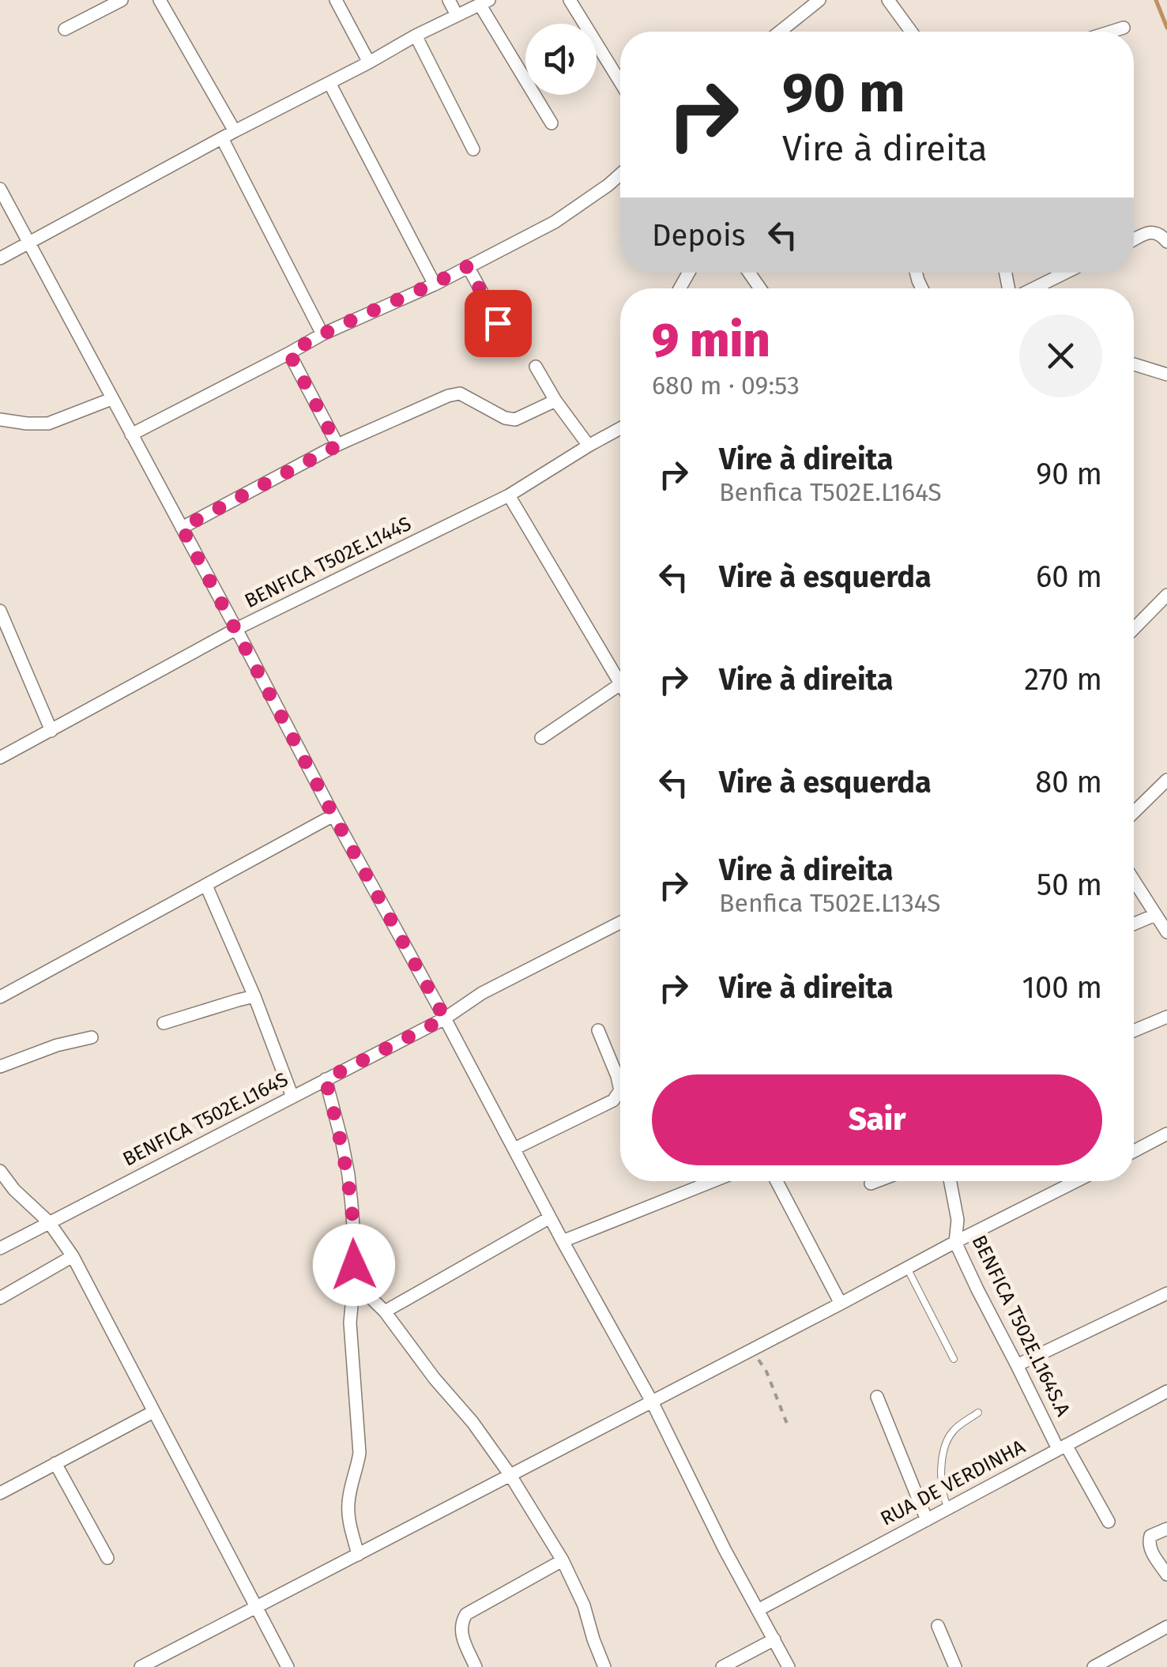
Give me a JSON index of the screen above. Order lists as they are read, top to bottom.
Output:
{
  "streets": {
    "street": [
      "BENFICA T502E.L144S",
      "BENFICA T502E.L164S",
      "BENFICA T502E.L164S.A",
      "RUA DE VERDINHA"
    ]
  },
  "crossings": [
    ["BENFICA T502E.L164S.A", "RUA DE VERDINHA"]
  ],
  "page": {
    "turn": ["90 m", "Vire à direita"],
    "then": "Depois",
    "heading": ["9 min", "680 m · 09:53"],
    "list": [
      {
        "name": "Vire à direita",
        "note": "Benfica T502E.L164S",
        "value": "90 m"
      },
      {
        "name": "Vire à esquerda",
        "value": "60 m"
      },
      {
        "name": "Vire à direita",
        "value": "270 m"
      },
      {
        "name": "Vire à esquerda",
        "value": "80 m"
      },
      {
        "name": "Vire à direita",
        "note": "Benfica T502E.L134S",
        "value": "50 m"
      },
      {
        "name": "Vire à direita",
        "value": "100 m"
      }
    ],
    "buttons": "Sair"
  }
}
